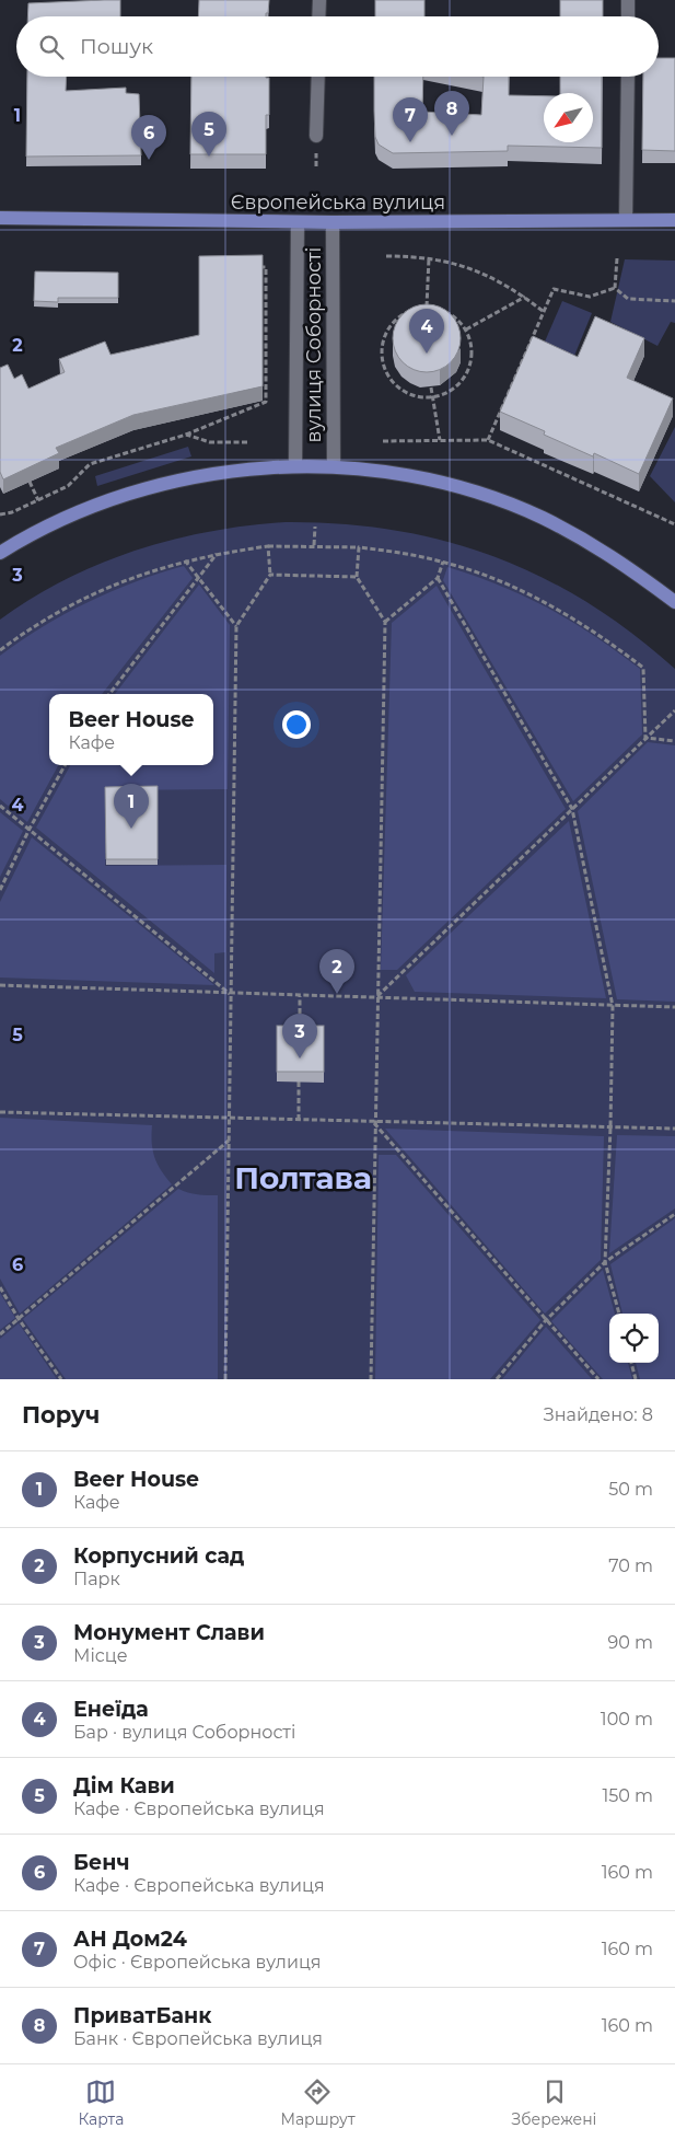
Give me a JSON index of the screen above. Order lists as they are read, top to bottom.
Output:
{
  "streets": {
    "main road": ["Європейська вулиця", "вулиця Соборності"]
  },
  "crossings": [
    ["Європейська вулиця", "вулиця Соборності"]
  ],
  "districts": ["Полтава"],
  "north": "bottom left",
  "page": {
    "search": "Пошук",
    "pins": [
      "8",
      "7",
      "5",
      "6",
      "4",
      "1",
      "2",
      "3"
    ],
    "popup": ["Beer House", "Кафе"],
    "heading": ["Поруч", "Знайдено: 8"],
    "list": [
      {
        "mark": "1",
        "name": "Beer House",
        "note": "Кафе",
        "value": "50 m"
      },
      {
        "mark": "2",
        "name": "Корпусний сад",
        "note": "Парк",
        "value": "70 m"
      },
      {
        "mark": "3",
        "name": "Монумент Слави",
        "note": "Місце",
        "value": "90 m"
      },
      {
        "mark": "4",
        "name": "Енеїда",
        "note": "Бар · вулиця Соборності",
        "value": "100 m"
      },
      {
        "mark": "5",
        "name": "Дім Кави",
        "note": "Кафе · Європейська вулиця",
        "value": "150 m"
      },
      {
        "mark": "6",
        "name": "Бенч",
        "note": "Кафе · Європейська вулиця",
        "value": "160 m"
      },
      {
        "mark": "7",
        "name": "АН Дом24",
        "note": "Офіс · Європейська вулиця",
        "value": "160 m"
      },
      {
        "mark": "8",
        "name": "ПриватБанк",
        "note": "Банк · Європейська вулиця",
        "value": "160 m"
      }
    ],
    "nav": ["Карта", "Маршрут", "Збережені"]
  },
  "grid": {
    "rows": [
      "1",
      "2",
      "3",
      "4",
      "5",
      "6"
    ]
  }
}
